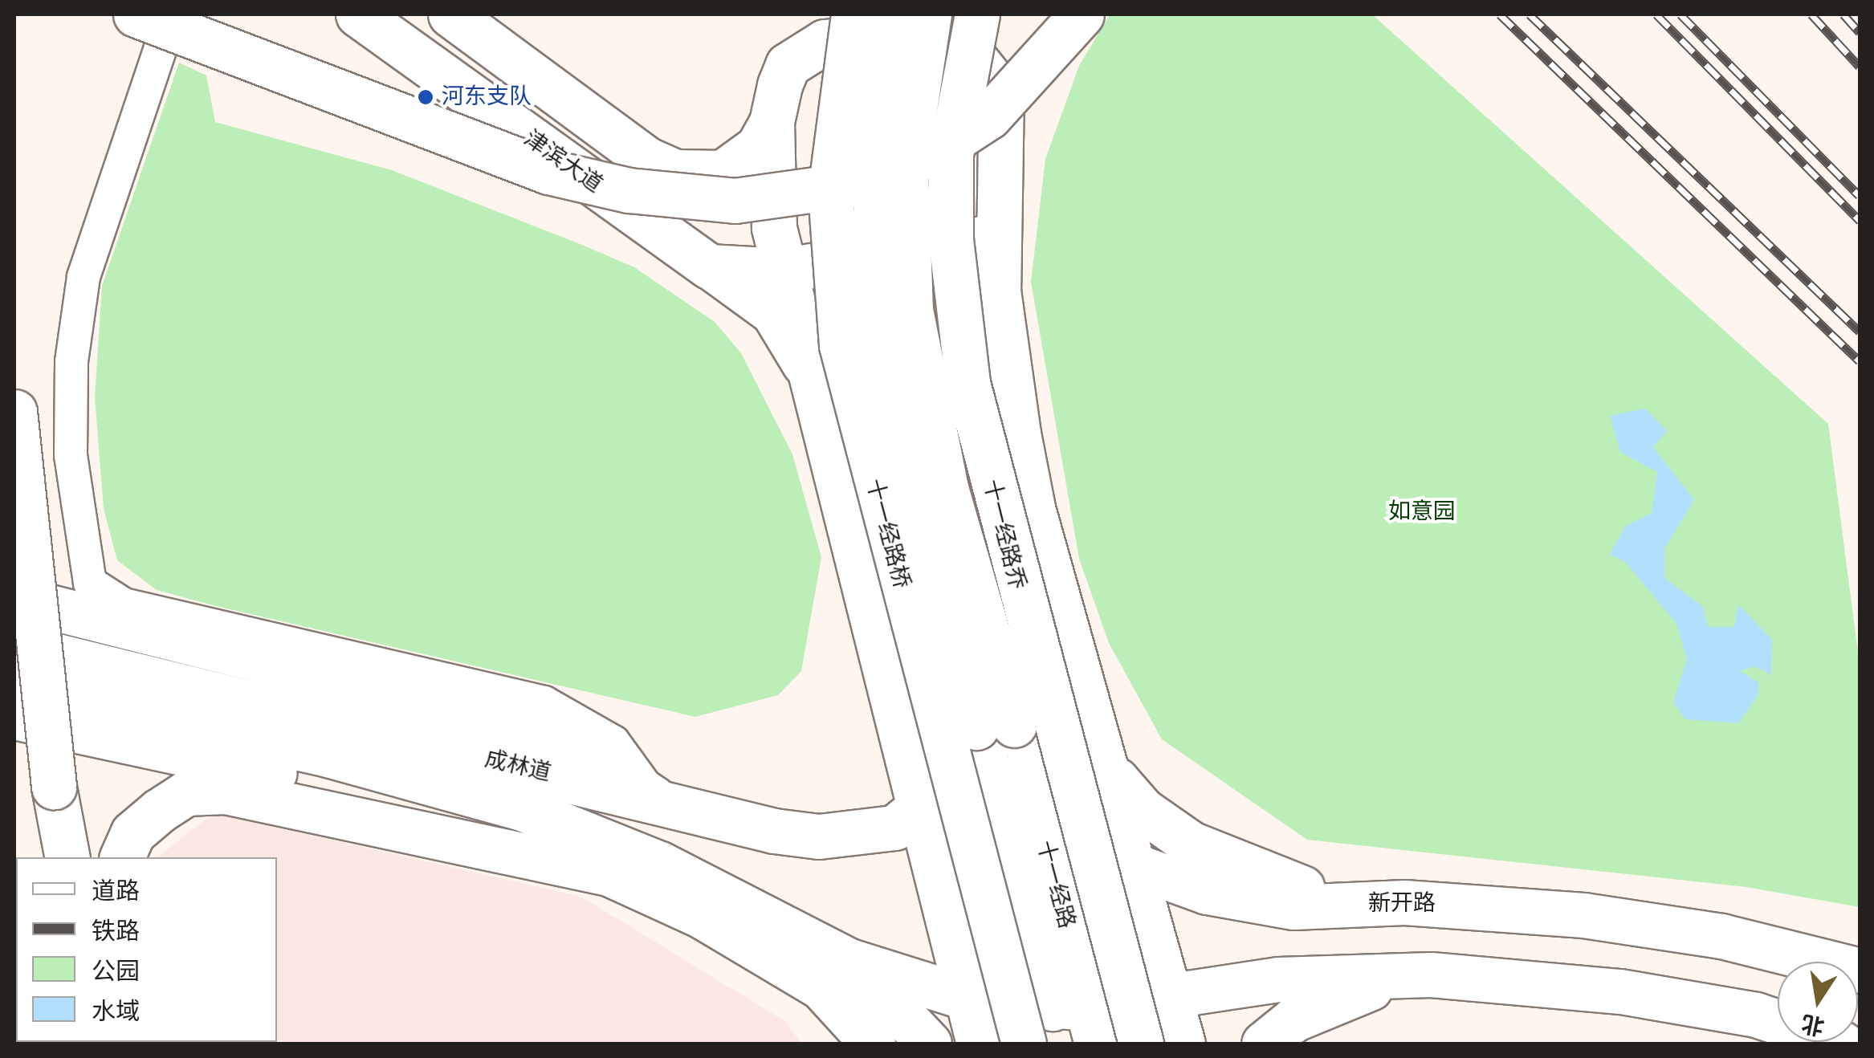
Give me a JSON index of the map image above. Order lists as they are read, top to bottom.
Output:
{
  "streets": {
    "main road": [
      "津滨大道",
      "十一经路桥",
      "十一经路乔",
      "成林道",
      "十一经路",
      "新开路"
    ]
  },
  "crossings": [
    ["十一经路桥", "成林道"],
    ["十一经路桥", "十一经路"],
    ["十一经路桥", "新开路"],
    ["成林道", "十一经路"],
    ["成林道", "新开路"],
    ["十一经路", "新开路"]
  ],
  "parks": ["如意园"],
  "places": ["河东支队"],
  "legend": [
    "道路",
    "铁路",
    "公园",
    "水域"
  ],
  "north": "bottom"
}
